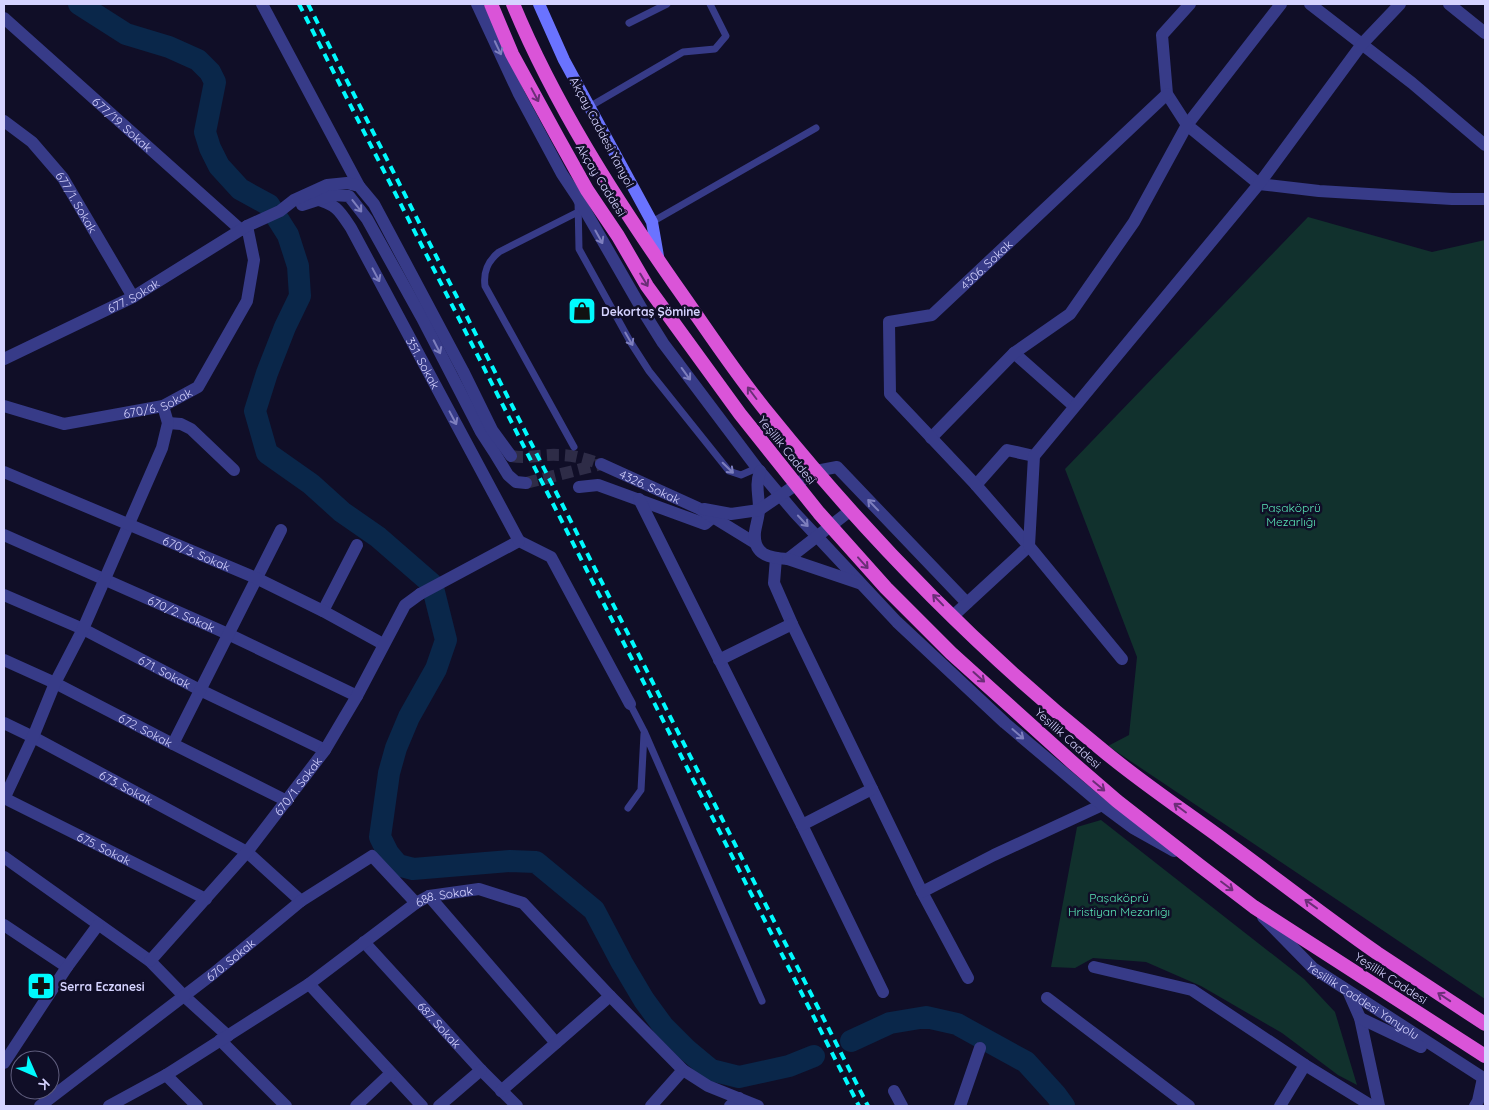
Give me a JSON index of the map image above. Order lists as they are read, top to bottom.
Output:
{
  "streets": {
    "highway": ["Akçay Caddesi", "Yeşillik Caddesi"],
    "main road": ["Akçay Caddesi Yanyol"],
    "street": [
      "677/19. Sokak",
      "677/1. Sokak",
      "4306. Sokak",
      "677. Sokak",
      "351. Sokak",
      "670/6. Sokak",
      "4326. Sokak",
      "670/3. Sokak",
      "670/2. Sokak",
      "671. Sokak",
      "672. Sokak",
      "670/1. Sokak",
      "673. Sokak",
      "675. Sokak",
      "688. Sokak",
      "670. Sokak",
      "Yeşillik Caddesi Yanyolu",
      "687. Sokak"
    ]
  },
  "crossings": [
    ["677/19. Sokak", "677. Sokak"],
    ["677/19. Sokak", "670/6. Sokak"],
    ["Akçay Caddesi Yanyol", "Akçay Caddesi"],
    ["Akçay Caddesi", "Yeşillik Caddesi"],
    ["677/1. Sokak", "677. Sokak"],
    ["677. Sokak", "351. Sokak"],
    ["677. Sokak", "670/6. Sokak"],
    ["351. Sokak", "670/1. Sokak"],
    ["Yeşillik Caddesi", "Yeşillik Caddesi Yanyolu"],
    ["670/3. Sokak", "670/1. Sokak"],
    ["670/2. Sokak", "670/1. Sokak"],
    ["671. Sokak", "670/1. Sokak"],
    ["672. Sokak", "670/1. Sokak"],
    ["670/1. Sokak", "673. Sokak"],
    ["670/1. Sokak", "675. Sokak"],
    ["673. Sokak", "670. Sokak"],
    ["688. Sokak", "670. Sokak"],
    ["688. Sokak", "687. Sokak"]
  ],
  "parks": ["Paşaköprü Mezarlığı", "Paşaköprü Hristiyan Mezarlığı"],
  "places": {
    "shop": ["Dekortaş Şömine"],
    "pharmacy": ["Serra Eczanesi"]
  },
  "north": "bottom right"
}
